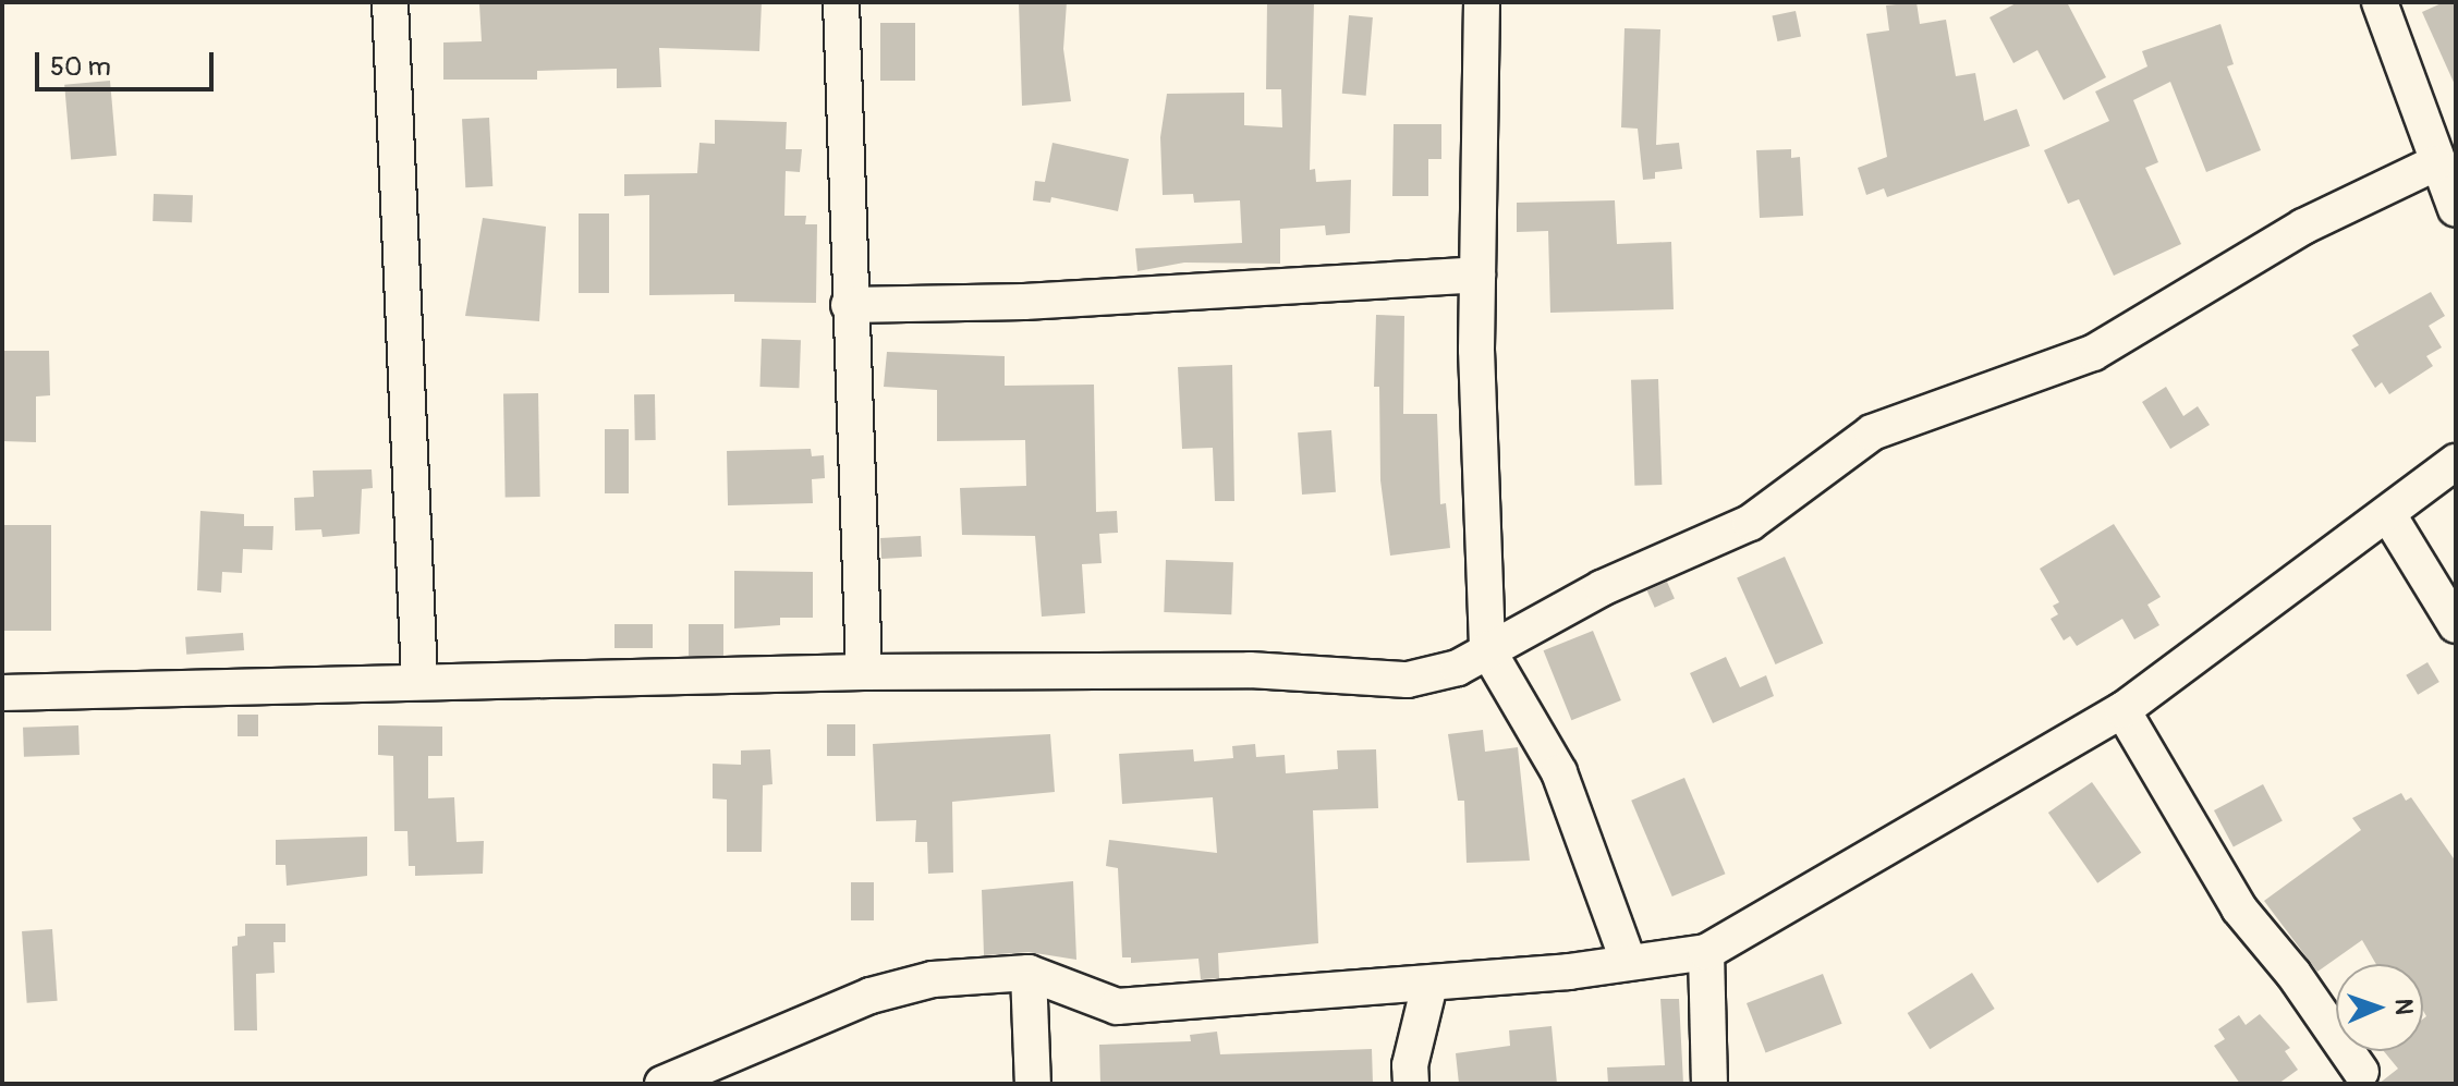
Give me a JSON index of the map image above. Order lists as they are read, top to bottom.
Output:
{
  "scale_bar": "50 m",
  "north": "right"
}
